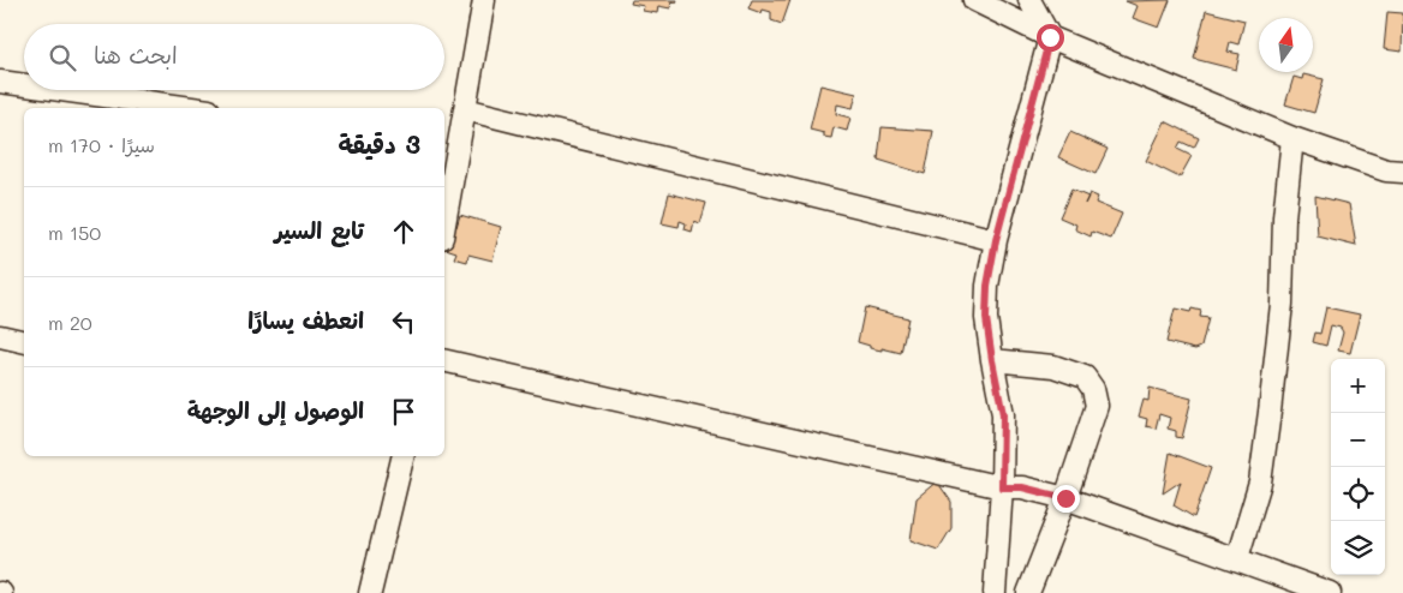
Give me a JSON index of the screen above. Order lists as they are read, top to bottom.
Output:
{
  "north": "top",
  "page": {
    "search": "ابحث هنا",
    "heading": ["3 دقيقة", "سيرًا · 170 m"],
    "list": [
      ["تابع السير", "150 m"],
      ["انعطف يسارًا", "20 m"],
      "الوصول إلى الوجهة"
    ],
    "map_buttons": ["+", "−"]
  }
}
